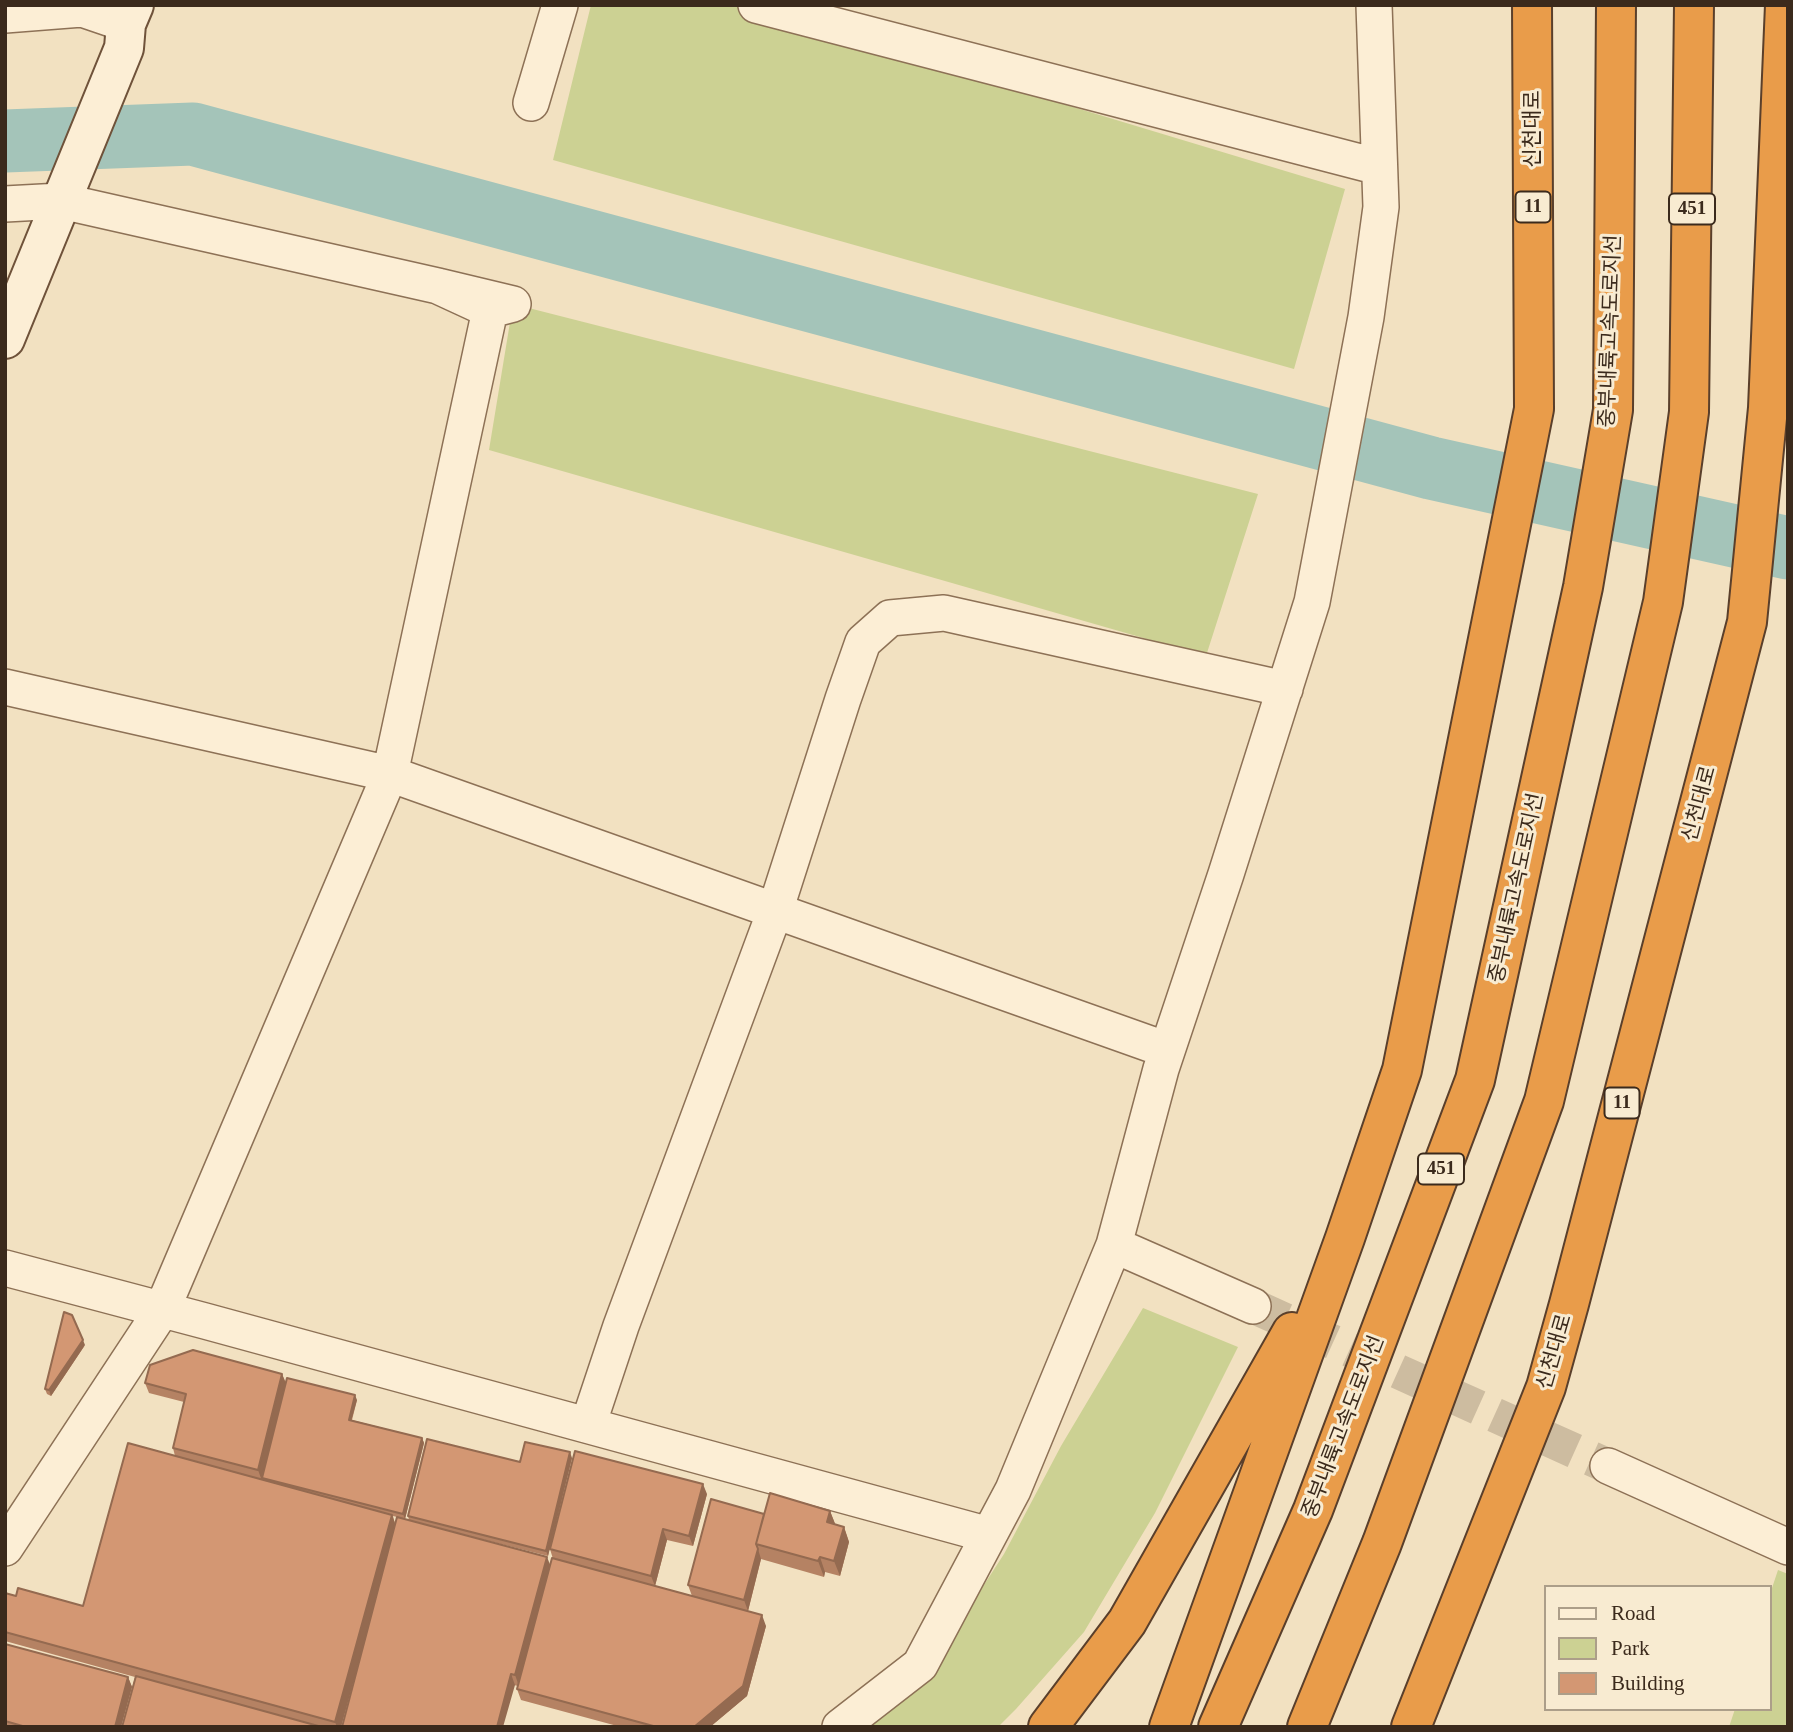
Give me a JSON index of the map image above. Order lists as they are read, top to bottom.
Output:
{
  "streets": {
    "highway": [
      "신천대로",
      "11",
      "451",
      "중부내륙고속도로지선"
    ]
  },
  "legend": ["Road", "Park", "Building"]
}
